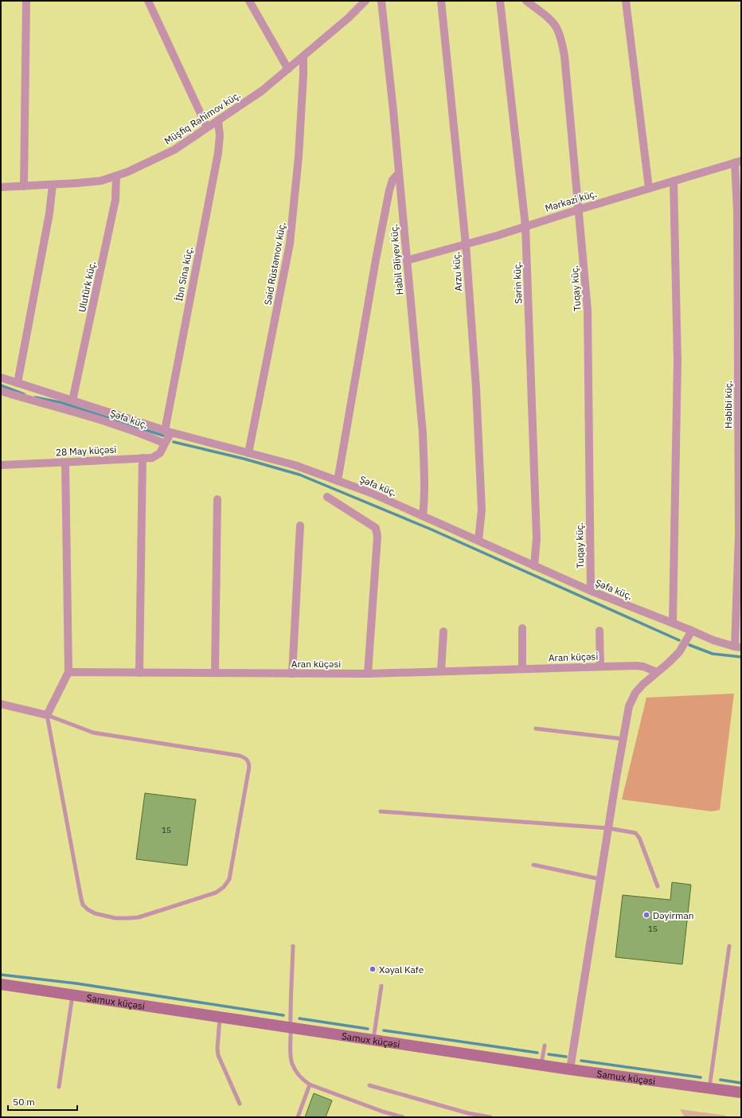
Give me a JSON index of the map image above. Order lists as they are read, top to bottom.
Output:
{
  "streets": {
    "main road": ["Samux küçəsi"],
    "street": [
      "Müşfiq Rəhimov küç.",
      "Mərkəzi küç.",
      "Habil Əliyev küç.",
      "Səid Rüstəmov küç.",
      "Arzu küç.",
      "İbn Sina küç.",
      "Sərin küç.",
      "Ulutürk küç.",
      "Tuqay küç.",
      "Həbibi küç.",
      "Şəfa küç.",
      "28 May küçəsi",
      "Aran küçəsi"
    ]
  },
  "crossings": [
    ["Müşfiq Rəhimov küç.", "Səid Rüstəmov küç."],
    ["Müşfiq Rəhimov küç.", "İbn Sina küç."],
    ["Müşfiq Rəhimov küç.", "Ulutürk küç."],
    ["Mərkəzi küç.", "Habil Əliyev küç."],
    ["Mərkəzi küç.", "Arzu küç."],
    ["Mərkəzi küç.", "Sərin küç."],
    ["Mərkəzi küç.", "Tuqay küç."],
    ["Mərkəzi küç.", "Həbibi küç."],
    ["Habil Əliyev küç.", "Şəfa küç."],
    ["Səid Rüstəmov küç.", "Şəfa küç."],
    ["Arzu küç.", "Şəfa küç."],
    ["İbn Sina küç.", "Şəfa küç."],
    ["Sərin küç.", "Şəfa küç."],
    ["Ulutürk küç.", "Şəfa küç."],
    ["Tuqay küç.", "Şəfa küç."],
    ["Həbibi küç.", "Şəfa küç."],
    ["Şəfa küç.", "28 May küçəsi"]
  ],
  "places": ["Dəyirman", "Xəyal Kafe"],
  "house_numbers": ["15", "15"],
  "scale_bar": "50 m"
}
